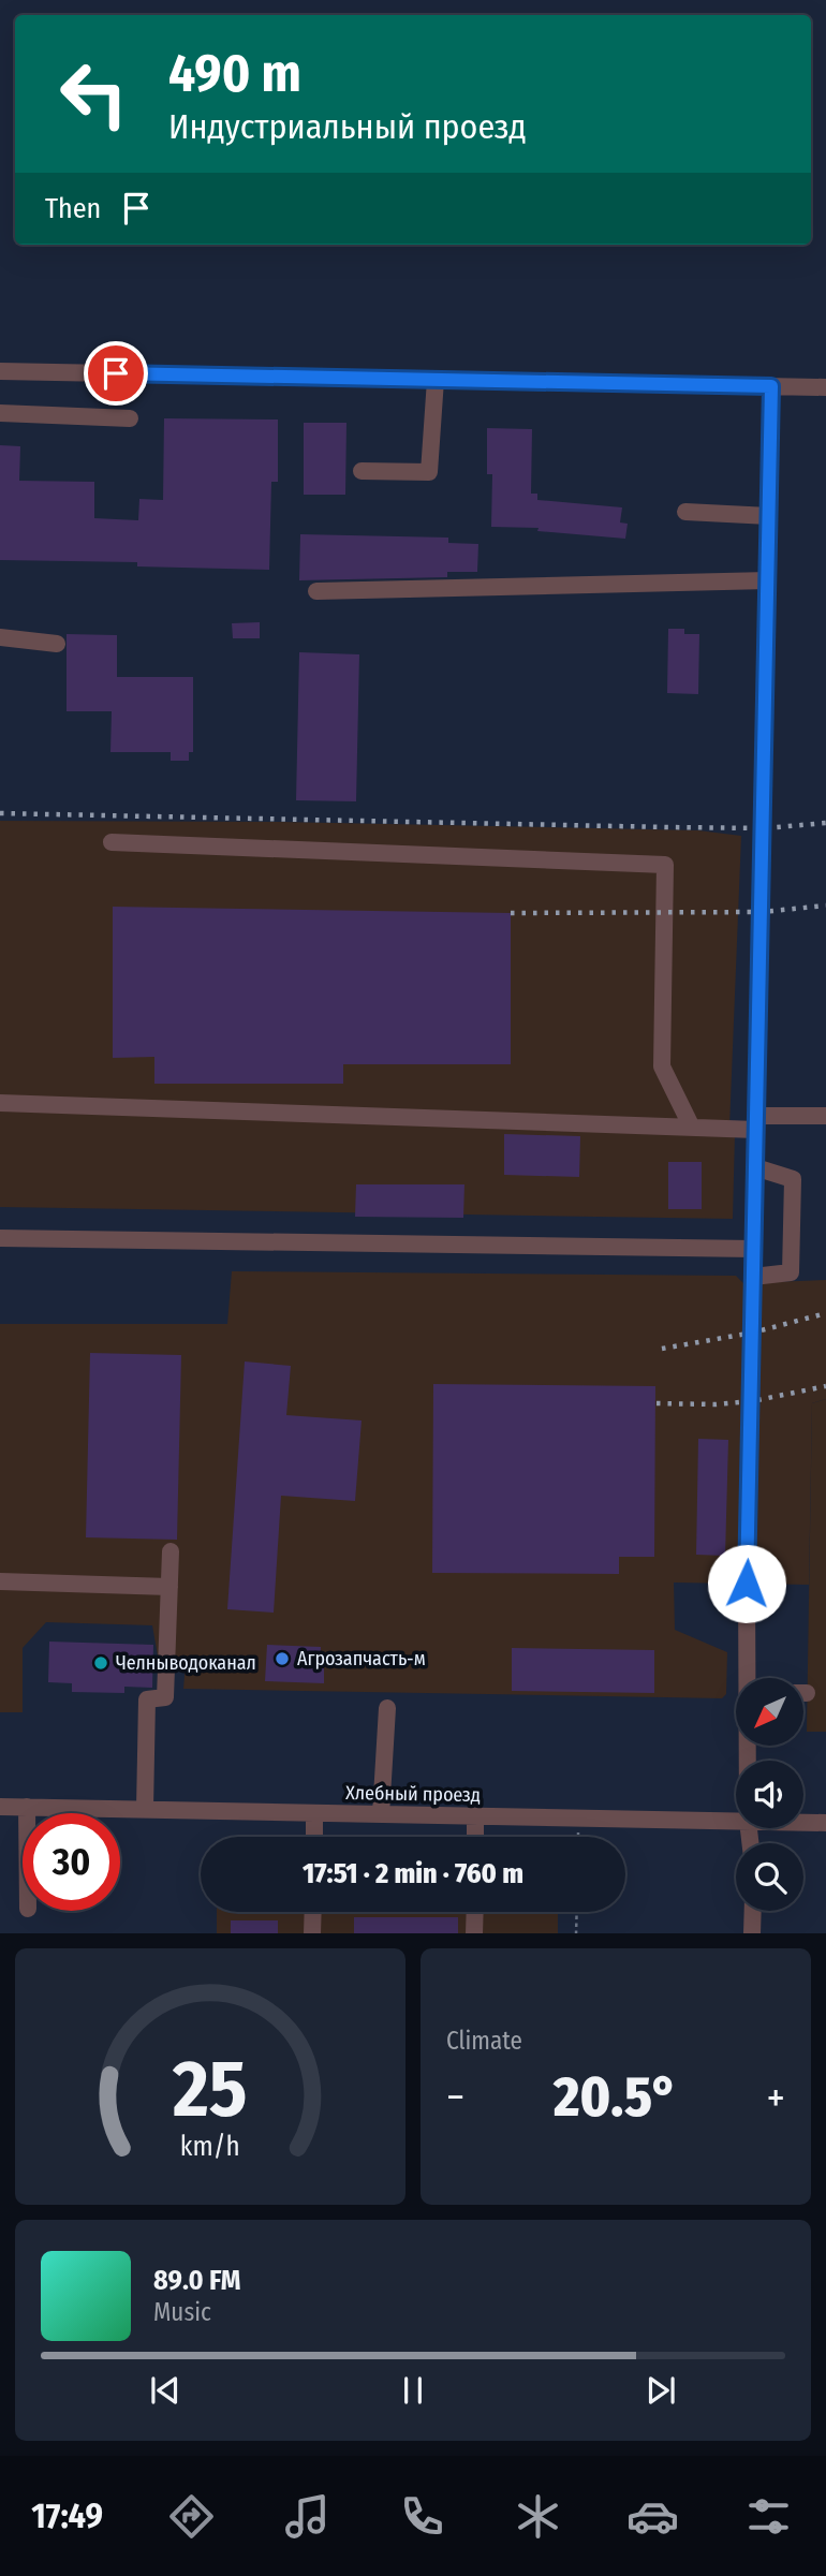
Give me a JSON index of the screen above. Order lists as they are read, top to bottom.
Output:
{
  "streets": {
    "street": ["Хлебный проезд"]
  },
  "places": ["Агрозапчасть-м", "Челныводоканал"],
  "north": "bottom left",
  "page": {
    "turn": ["490 m", "Индустриальный проезд"],
    "then": "Then",
    "limit": "30",
    "trip": "17:51 · 2 min · 760 m",
    "tile": "Climate",
    "heat": ["−", "20.5°", "+"],
    "song": ["89.0 FM", "Music"],
    "tabs": "17:49",
    "gauge": ["25", "km/h"]
  }
}
